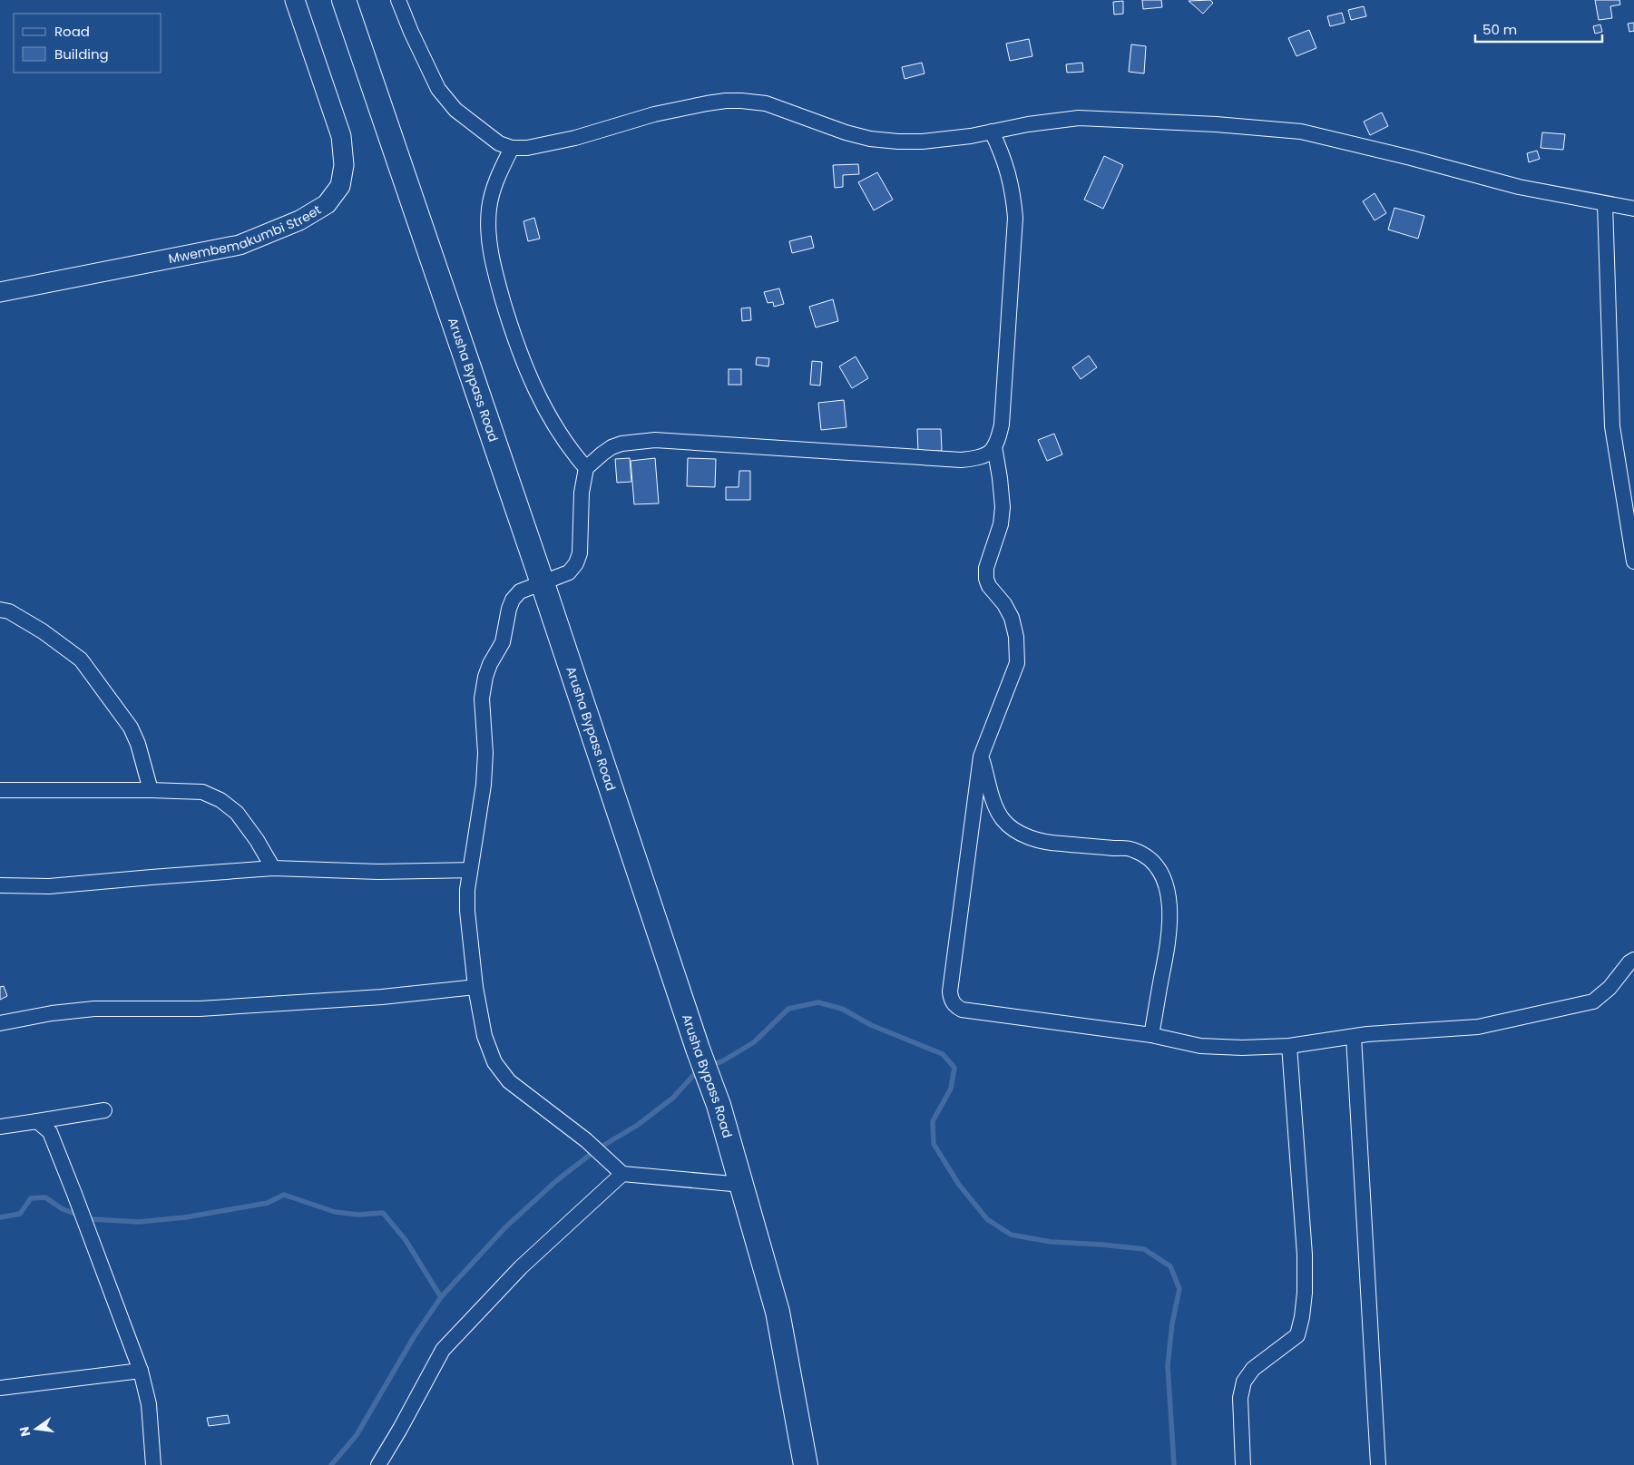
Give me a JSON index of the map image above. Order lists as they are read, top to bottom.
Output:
{
  "streets": {
    "main road": ["Arusha Bypass Road"],
    "street": ["Mwembemakumbi Street"]
  },
  "legend": ["Road", "Building"],
  "scale_bar": "50 m",
  "north": "left"
}
